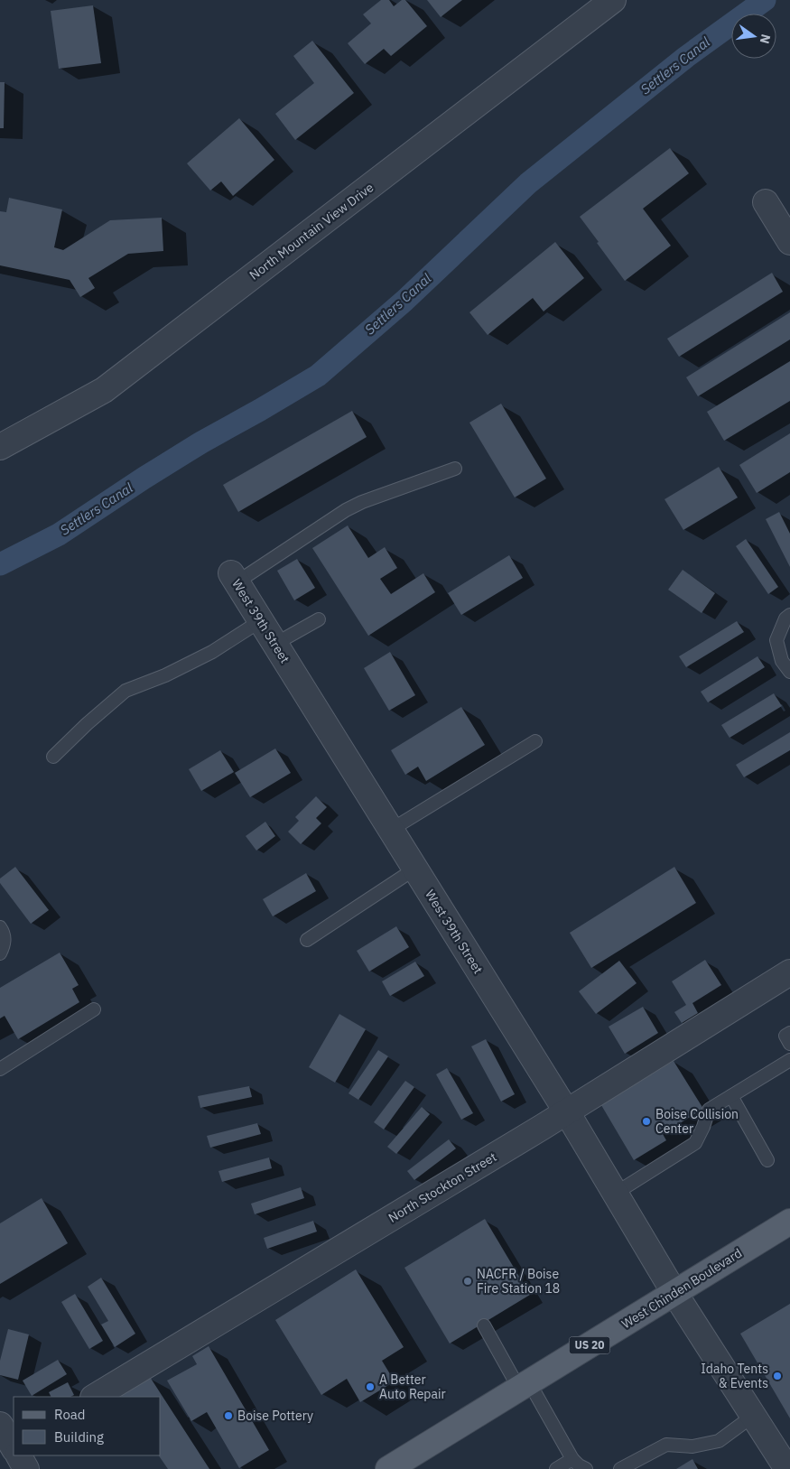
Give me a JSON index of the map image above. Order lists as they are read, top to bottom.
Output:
{
  "streets": {
    "main road": ["West Chinden Boulevard", "US 20"],
    "street": ["North Mountain View Drive", "West 39th Street", "North Stockton Street"]
  },
  "crossings": [
    ["West 39th Street", "North Stockton Street"],
    ["West 39th Street", "West Chinden Boulevard"]
  ],
  "water": ["Settlers Canal"],
  "places": [
    "Boise Collision Center",
    "NACFR / Boise Fire Station 18",
    "Idaho Tents & Events",
    "A Better Auto Repair",
    "Boise Pottery"
  ],
  "legend": ["Road", "Building"],
  "north": "right"
}
